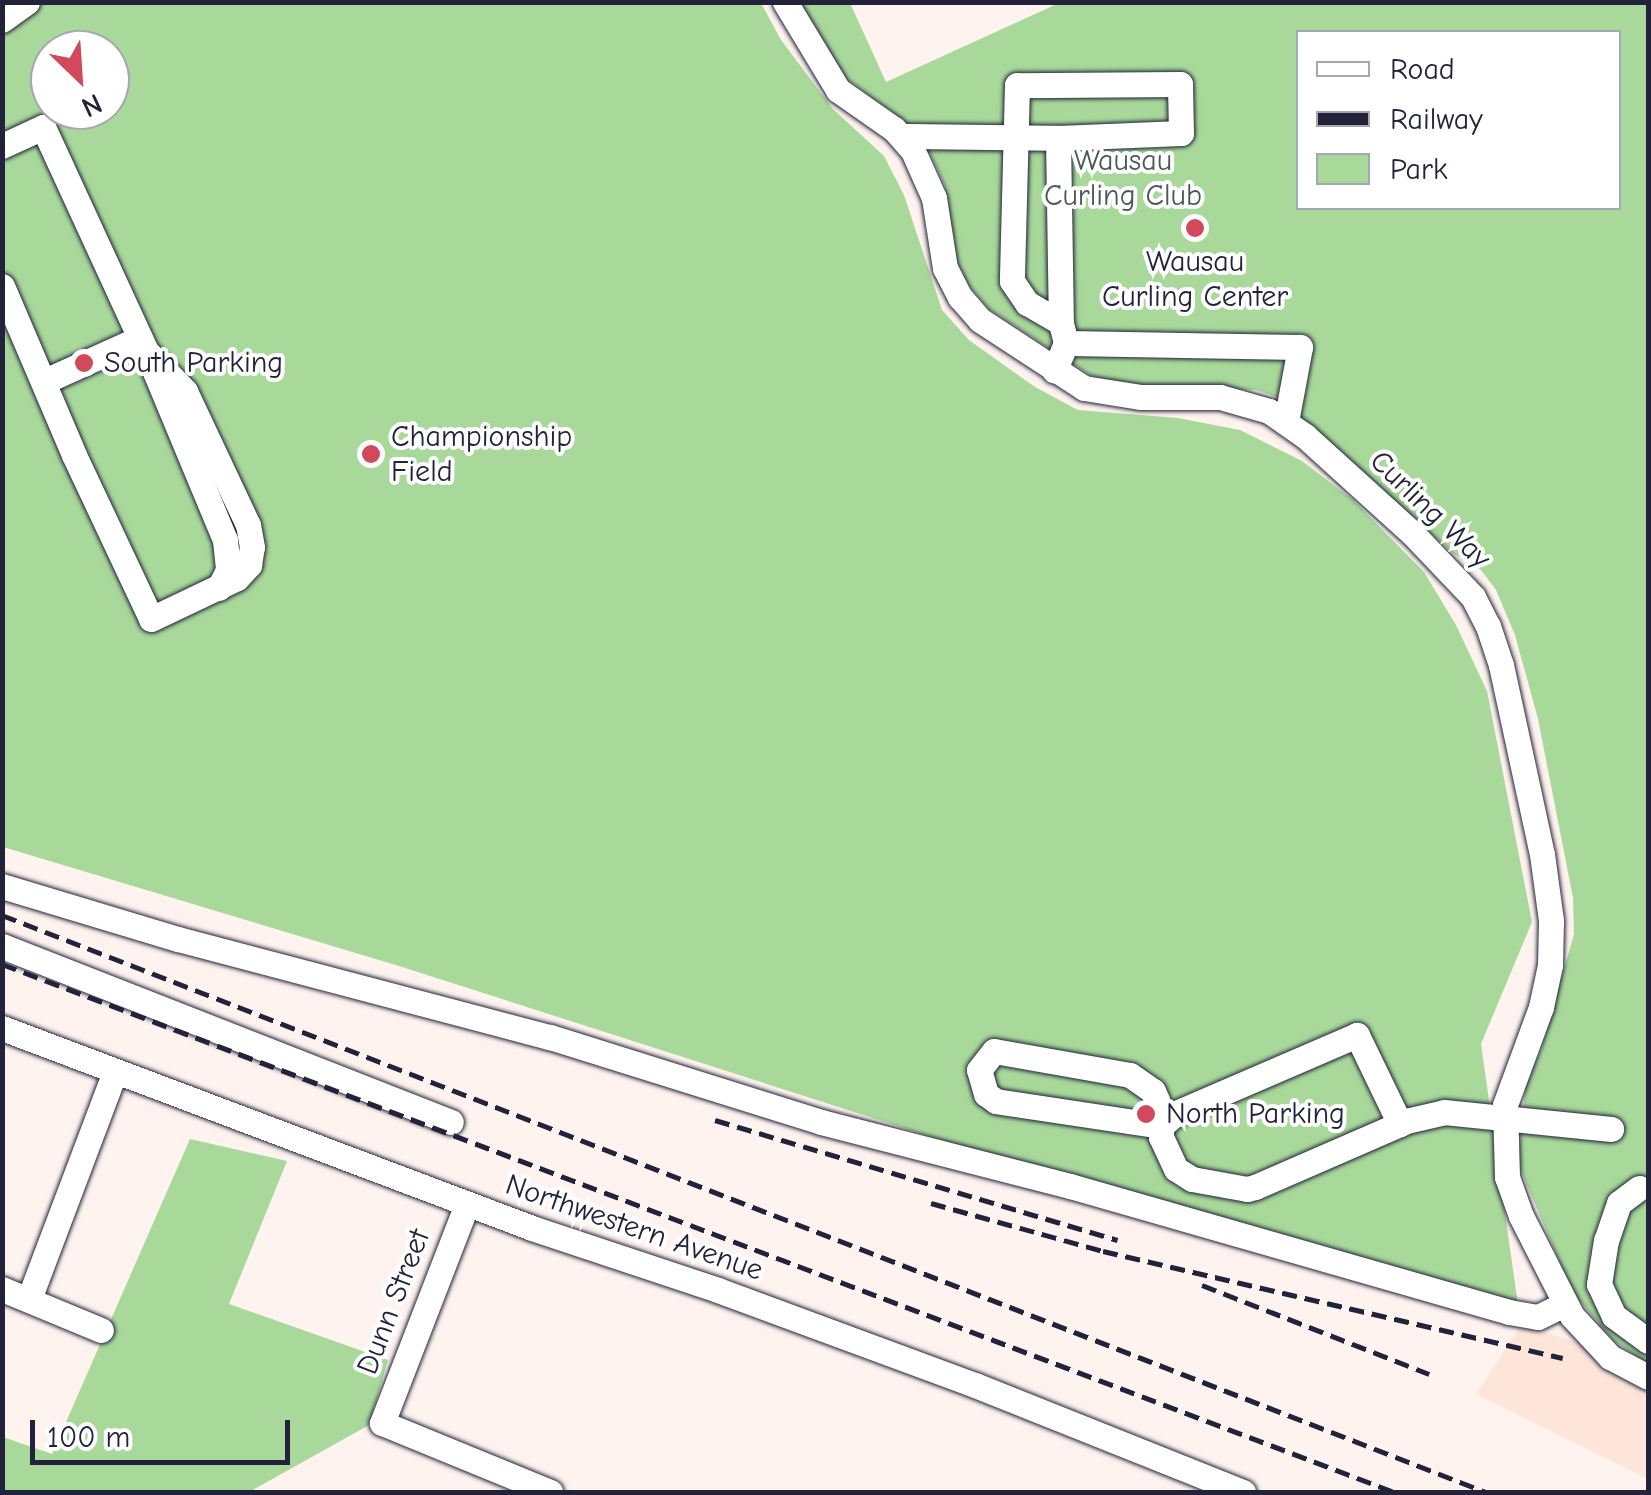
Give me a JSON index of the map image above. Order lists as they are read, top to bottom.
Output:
{
  "streets": {
    "street": ["Curling Way", "Northwestern Avenue", "Dunn Street"]
  },
  "crossings": [
    ["Northwestern Avenue", "Dunn Street"]
  ],
  "parks": ["Wausau Curling Club"],
  "places": [
    "Wausau Curling Center",
    "South Parking",
    "Championship Field",
    "North Parking"
  ],
  "legend": ["Road", "Railway", "Park"],
  "scale_bar": "100 m",
  "north": "bottom right"
}
